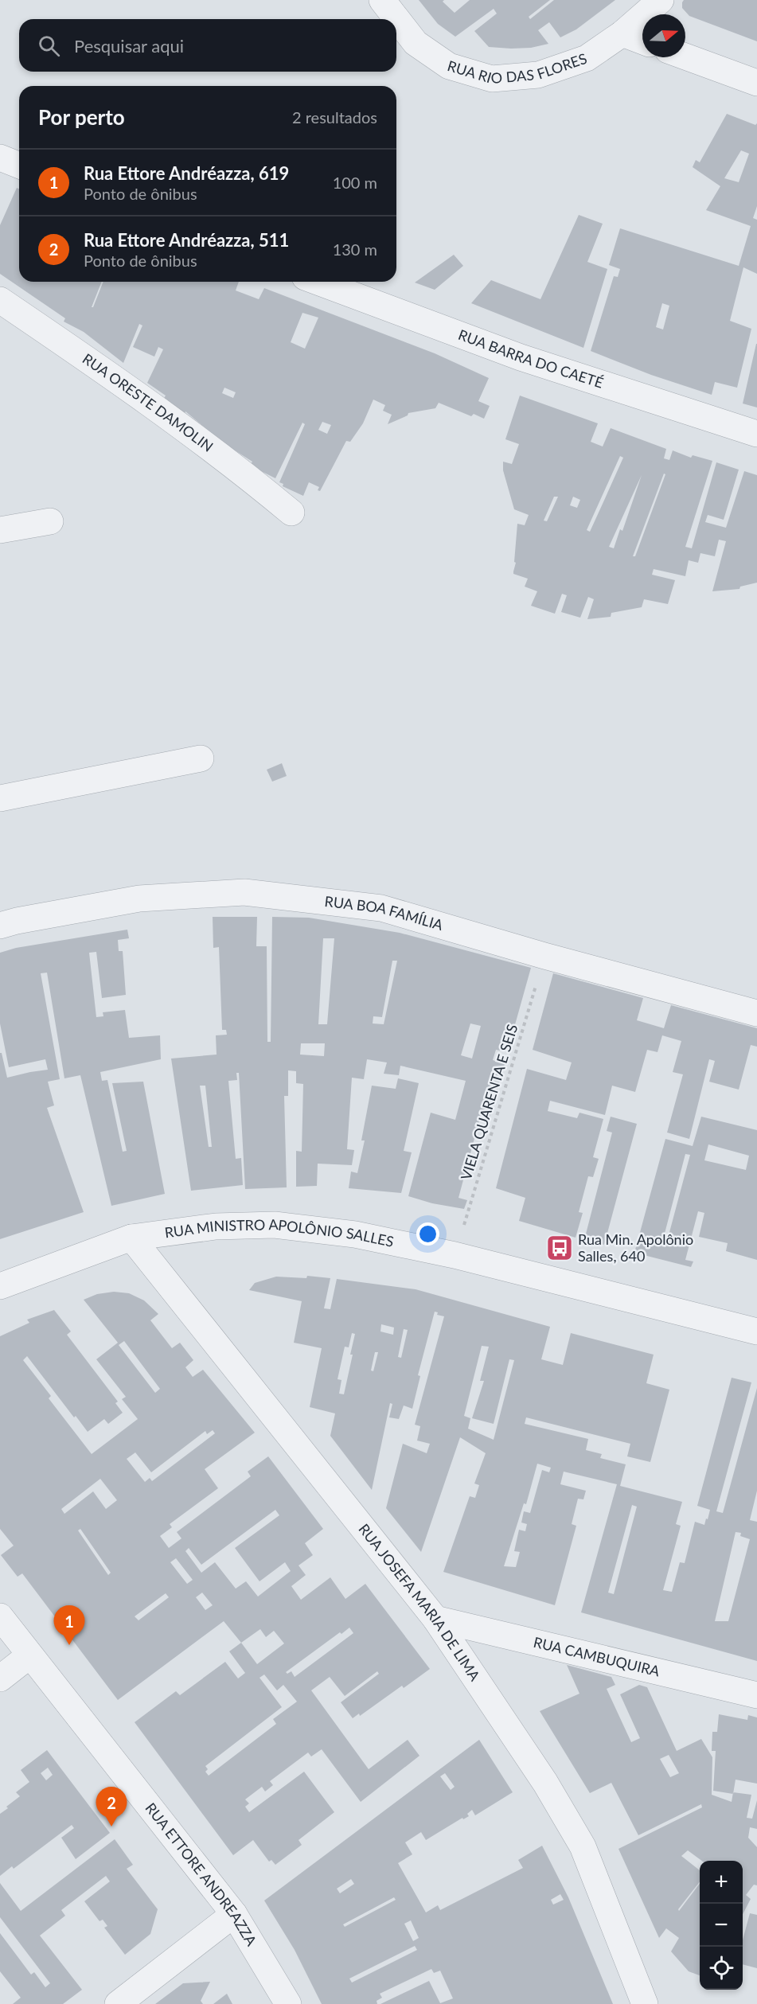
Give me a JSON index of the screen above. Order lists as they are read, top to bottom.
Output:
{
  "streets": {
    "street": [
      "RUA RIO DAS FLORES",
      "RUA BARRA DO CAETÉ",
      "RUA ORESTE DAMOLIN",
      "RUA BOA FAMÍLIA",
      "RUA MINISTRO APOLÔNIO SALLES",
      "RUA JOSEFA MARIA DE LIMA",
      "RUA CAMBUQUIRA",
      "RUA ETTORE ANDREAZZA"
    ],
    "path": ["VIELA QUARENTA E SEIS"]
  },
  "crossings": [
    ["RUA BOA FAMÍLIA", "VIELA QUARENTA E SEIS"],
    ["VIELA QUARENTA E SEIS", "RUA MINISTRO APOLÔNIO SALLES"],
    ["RUA MINISTRO APOLÔNIO SALLES", "RUA JOSEFA MARIA DE LIMA"],
    ["RUA JOSEFA MARIA DE LIMA", "RUA CAMBUQUIRA"]
  ],
  "places": {
    "bus stop": ["Rua Min. Apolônio Salles, 640"]
  },
  "north": "right",
  "page": {
    "search": "Pesquisar aqui",
    "heading": ["Por perto", "2 resultados"],
    "list": [
      {
        "mark": "1",
        "name": "Rua Ettore Andréazza, 619",
        "note": "Ponto de ônibus",
        "value": "100 m"
      },
      {
        "mark": "2",
        "name": "Rua Ettore Andréazza, 511",
        "note": "Ponto de ônibus",
        "value": "130 m"
      }
    ],
    "pins": ["1", "2"],
    "map_buttons": ["+", "−"]
  }
}
